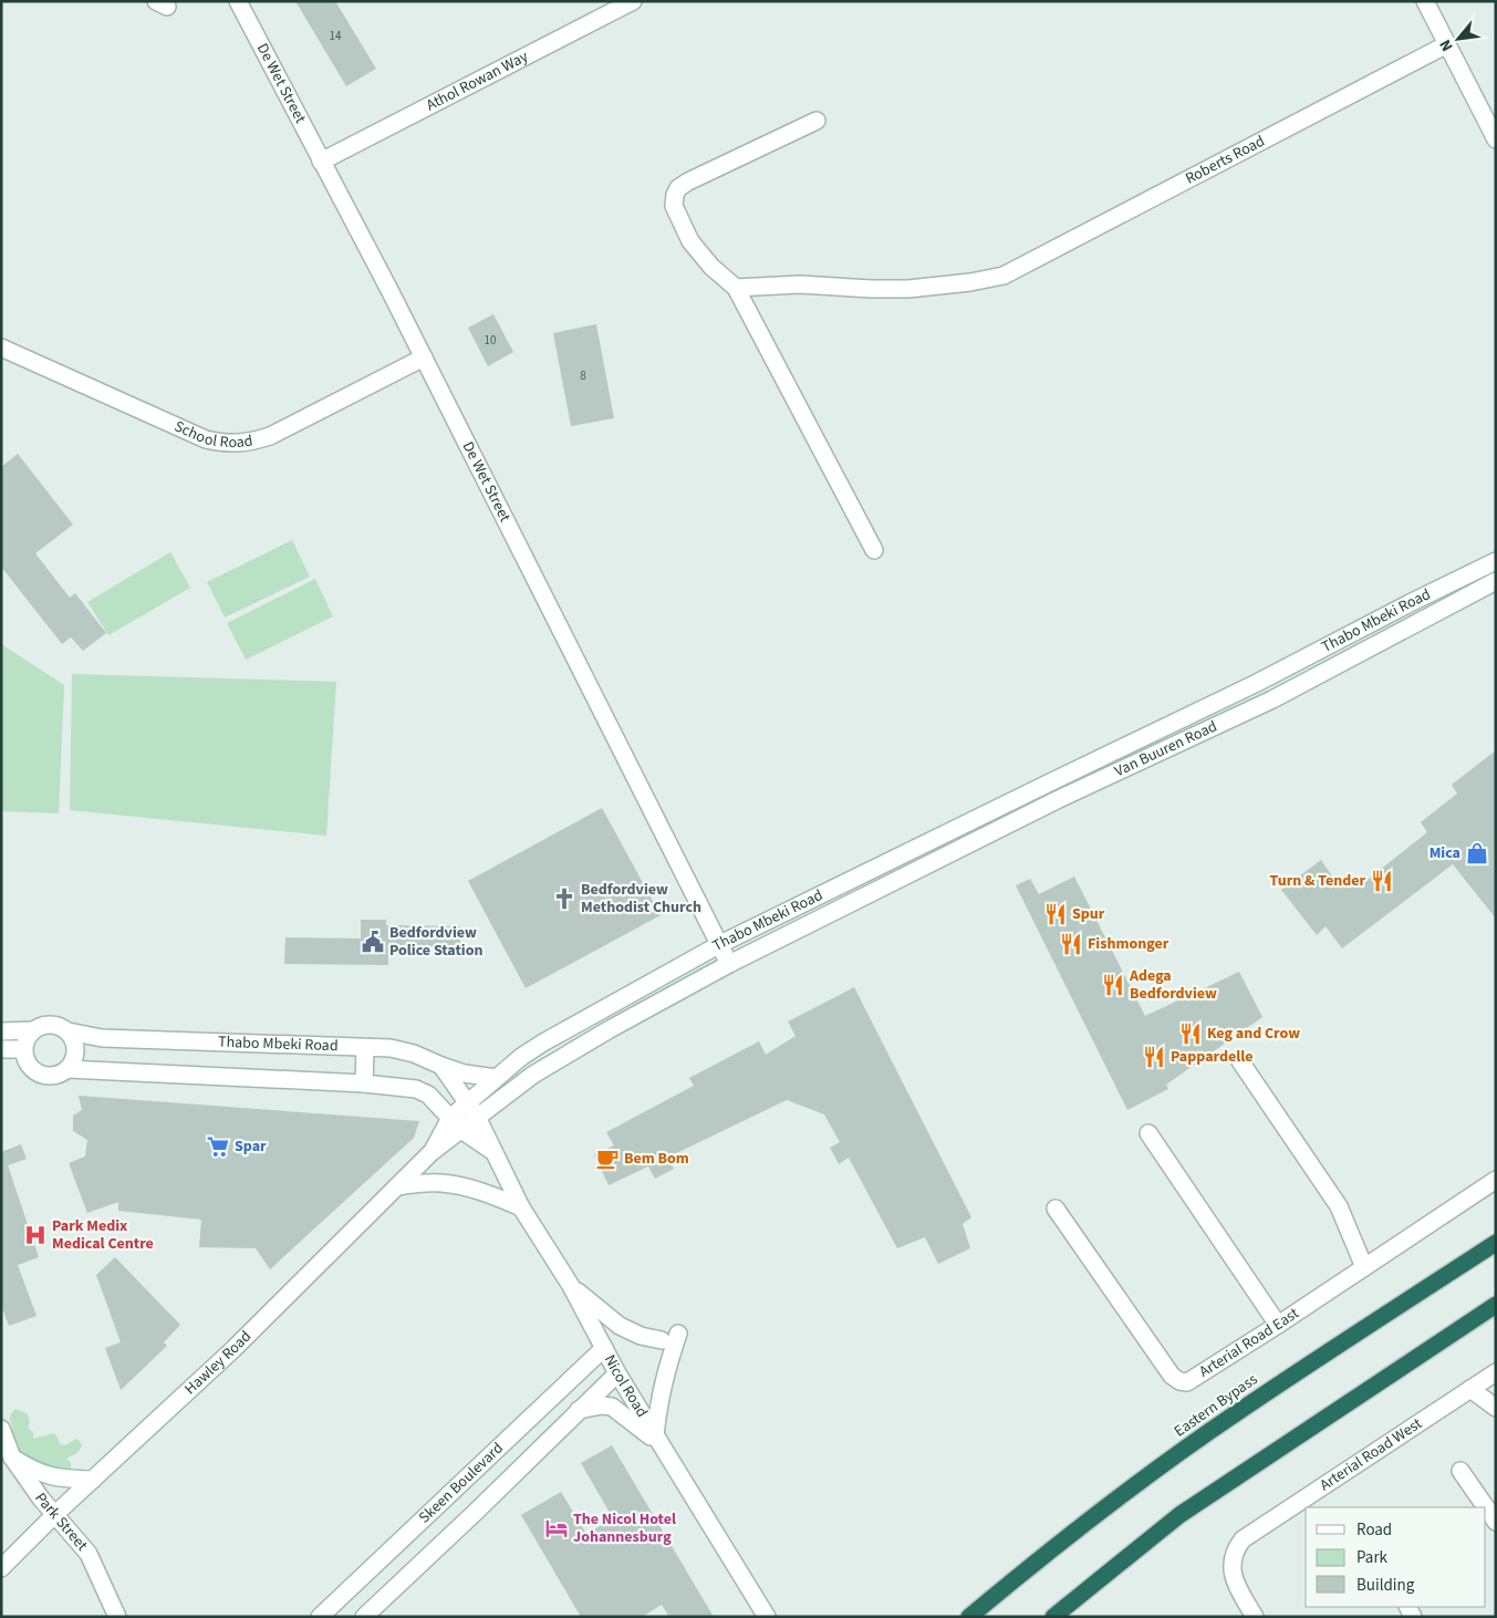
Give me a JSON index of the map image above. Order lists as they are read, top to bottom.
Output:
{
  "streets": {
    "highway": ["Eastern Bypass"],
    "street": [
      "Athol Rowan Way",
      "De Wet Street",
      "Roberts Road",
      "School Road",
      "Thabo Mbeki Road",
      "Van Buuren Road",
      "Arterial Road East",
      "Hawley Road",
      "Nicol Road",
      "Arterial Road West",
      "Skeen Boulevard",
      "Park Street"
    ]
  },
  "crossings": [
    ["Athol Rowan Way", "De Wet Street"],
    ["De Wet Street", "School Road"],
    ["De Wet Street", "Thabo Mbeki Road"],
    ["Thabo Mbeki Road", "Van Buuren Road"],
    ["Thabo Mbeki Road", "Hawley Road"],
    ["Thabo Mbeki Road", "Nicol Road"],
    ["Hawley Road", "Nicol Road"],
    ["Hawley Road", "Park Street"],
    ["Nicol Road", "Skeen Boulevard"]
  ],
  "places": {
    "shop": ["Mica"],
    "restaurant": [
      "Turn & Tender",
      "Spur",
      "Fishmonger",
      "Adega Bedfordview",
      "Keg and Crow",
      "Pappardelle"
    ],
    "church": ["Bedfordview Methodist Church"],
    "public building": ["Bedfordview Police Station"],
    "supermarket": ["Spar"],
    "cafe": ["Bem Bom"],
    "hospital": ["Park Medix Medical Centre"],
    "hotel": ["The Nicol Hotel Johannesburg"]
  },
  "house_numbers": ["14", "10", "8"],
  "legend": ["Road", "Park", "Building"],
  "north": "bottom left"
}
